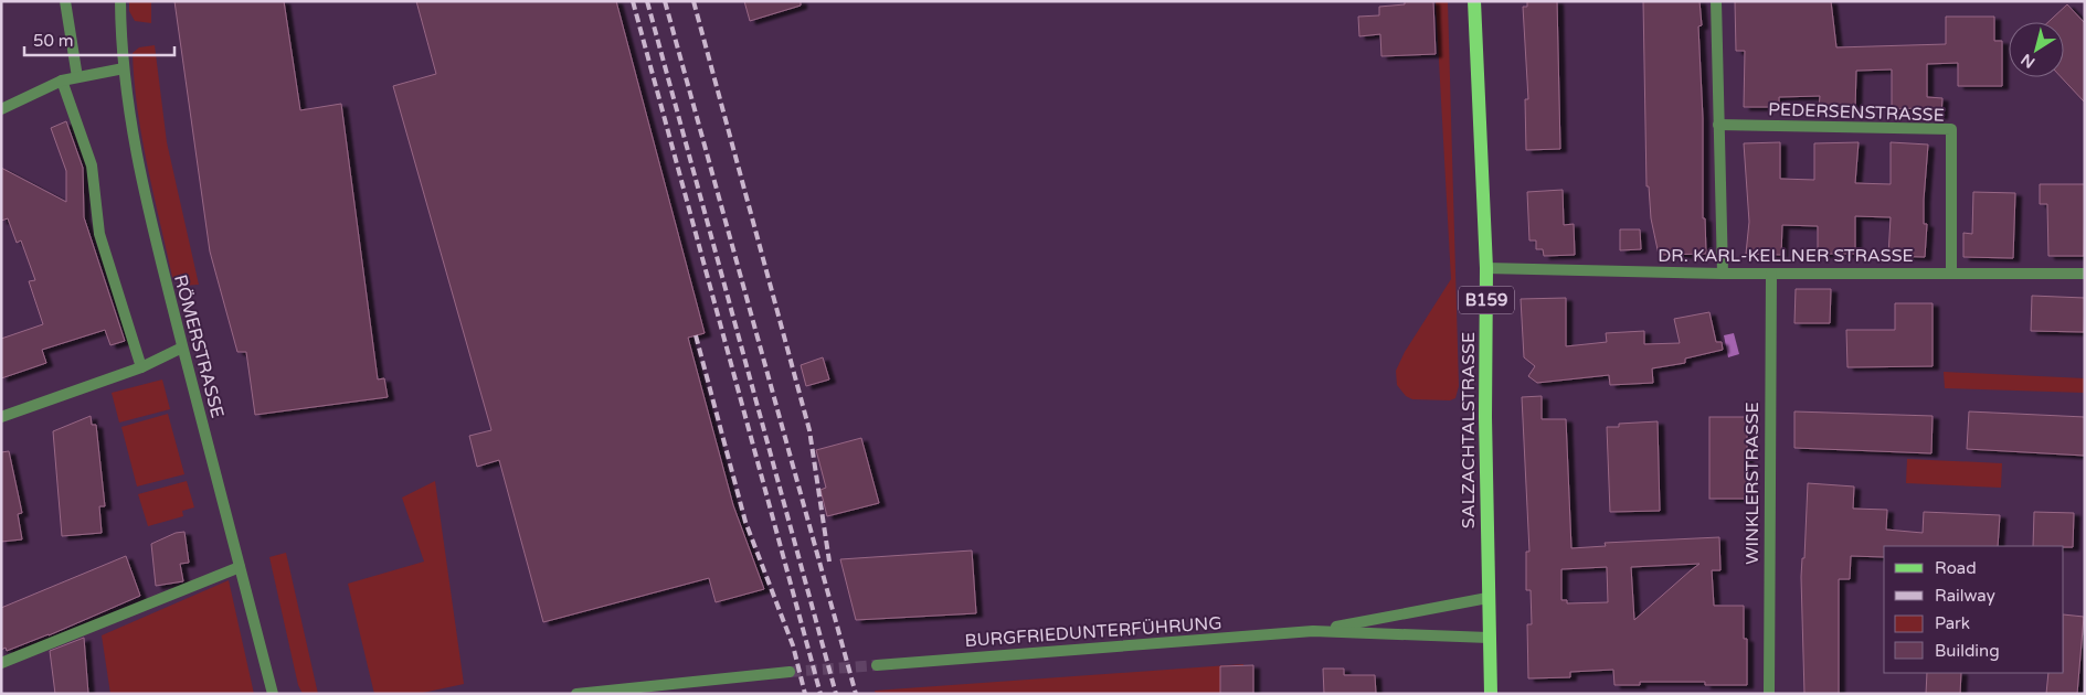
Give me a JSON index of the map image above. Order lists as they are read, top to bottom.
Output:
{
  "streets": {
    "main road": ["B159", "SALZACHTALSTRASSE"],
    "street": [
      "PEDERSENSTRASSE",
      "DR. KARL-KELLNER STRASSE",
      "RÖMERSTRASSE",
      "WINKLERSTRASSE",
      "BURGFRIEDUNTERFÜHRUNG"
    ]
  },
  "crossings": [
    ["PEDERSENSTRASSE", "DR. KARL-KELLNER STRASSE"],
    ["DR. KARL-KELLNER STRASSE", "SALZACHTALSTRASSE"],
    ["DR. KARL-KELLNER STRASSE", "WINKLERSTRASSE"],
    ["SALZACHTALSTRASSE", "BURGFRIEDUNTERFÜHRUNG"]
  ],
  "legend": [
    "Road",
    "Railway",
    "Park",
    "Building"
  ],
  "scale_bar": "50 m",
  "north": "bottom left"
}
